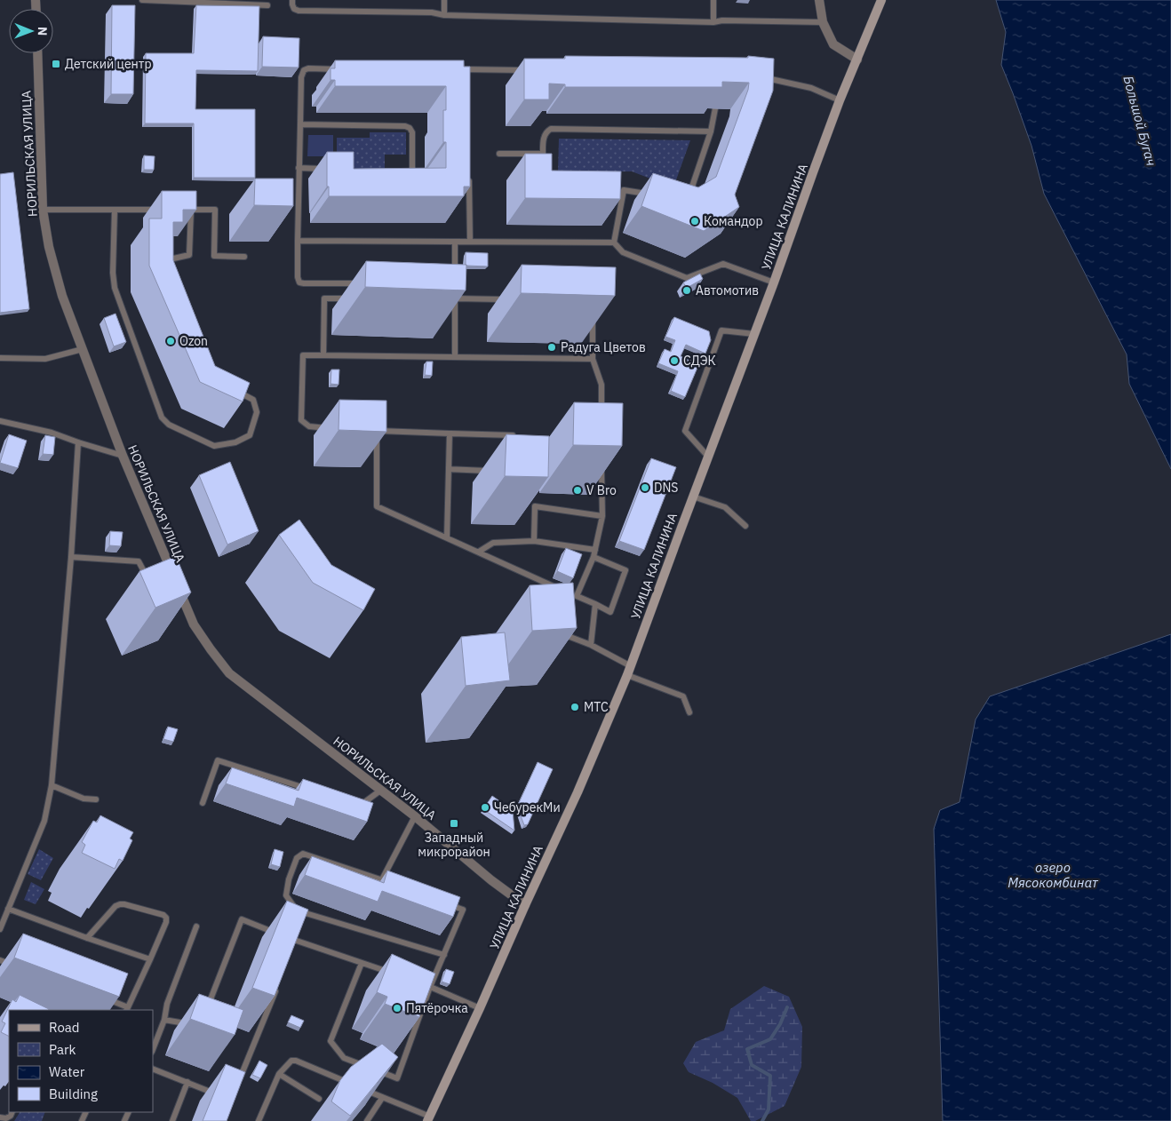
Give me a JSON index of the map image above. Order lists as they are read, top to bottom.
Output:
{
  "streets": {
    "main road": ["УЛИЦА КАЛИНИНА"],
    "street": ["НОРИЛЬСКАЯ УЛИЦА"]
  },
  "crossings": [
    ["НОРИЛЬСКАЯ УЛИЦА", "УЛИЦА КАЛИНИНА"]
  ],
  "water": ["Большой Бугач", "озеро Мясокомбинат"],
  "places": {
    "transit": ["Детский центр", "Западный микрорайон"],
    "other": [
      "Командор",
      "Автомотив",
      "Ozon",
      "Радуга Цветов",
      "СДЭК",
      "DNS",
      "V Bro",
      "МТС",
      "ЧебурекМи",
      "Пятёрочка"
    ]
  },
  "legend": [
    "Road",
    "Park",
    "Water",
    "Building"
  ],
  "north": "right"
}
